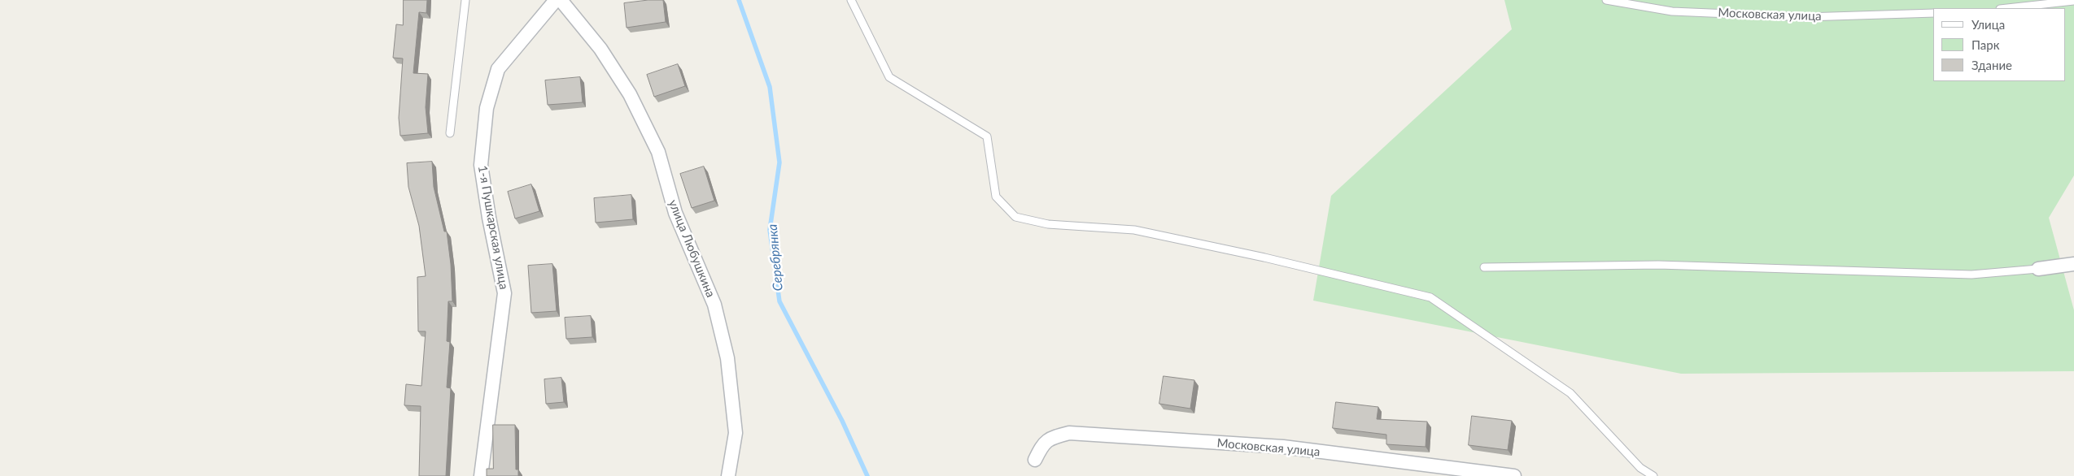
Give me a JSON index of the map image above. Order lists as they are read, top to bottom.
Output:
{
  "streets": {
    "street": ["Московская улица", "1-я Пушкарская улица", "улица Любушкина"]
  },
  "water": ["Серебрянка"],
  "legend": ["Улица", "Парк", "Здание"]
}
